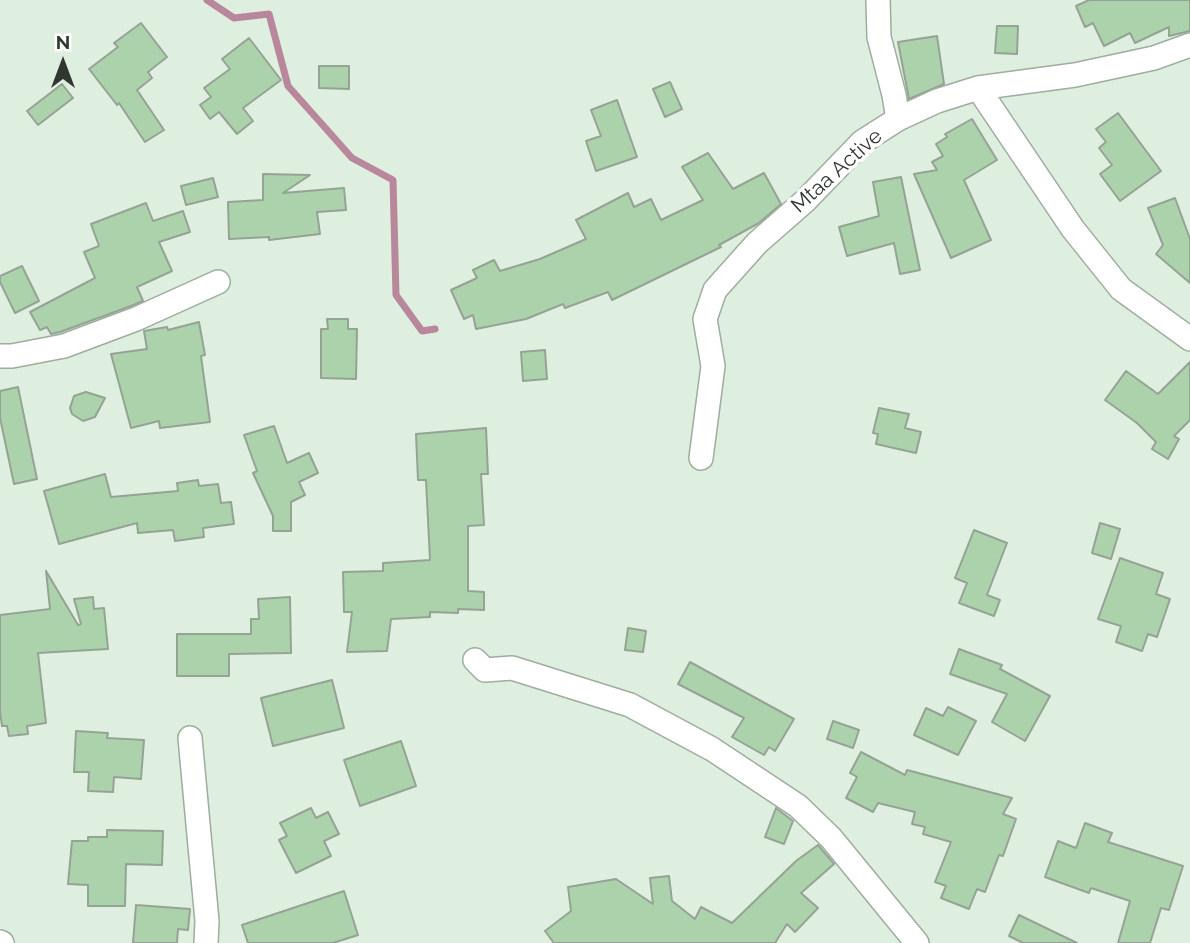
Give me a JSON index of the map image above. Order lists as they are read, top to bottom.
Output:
{
  "streets": {
    "street": ["Mtaa Active"]
  },
  "north": "top"
}
